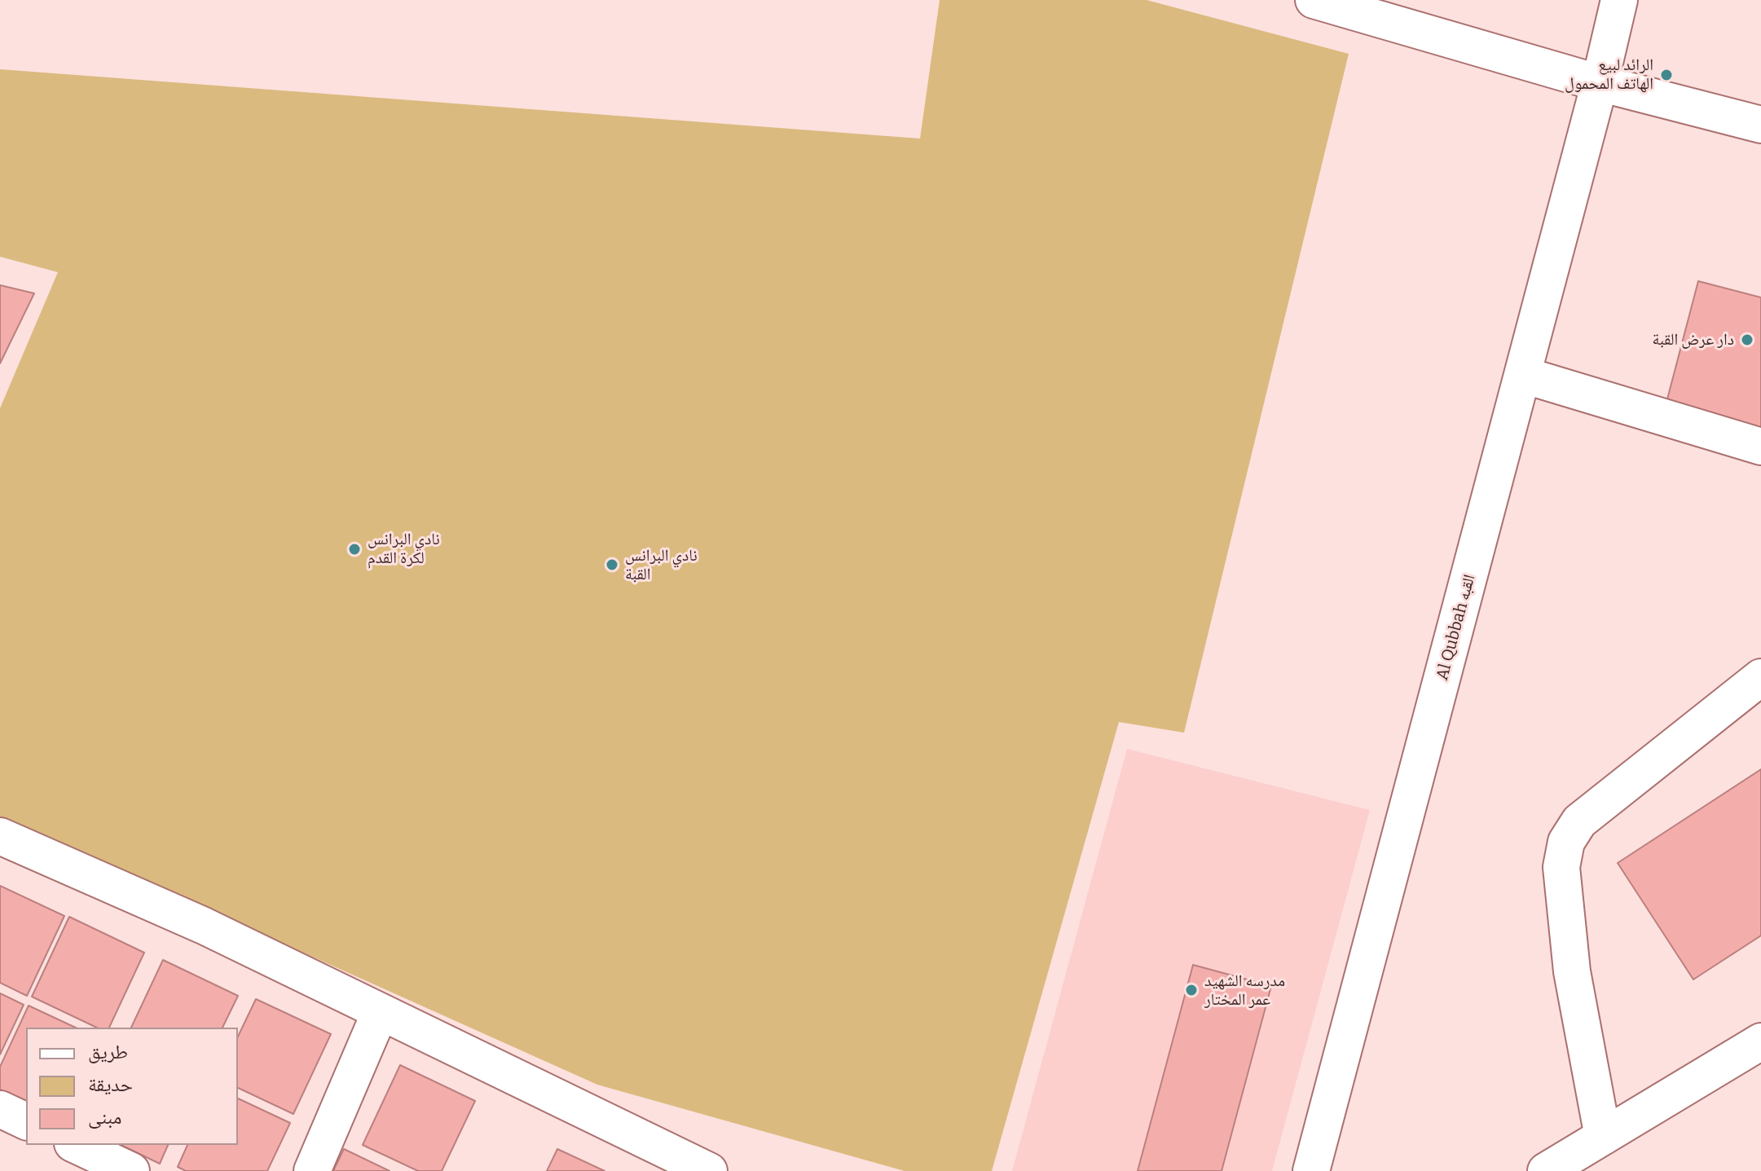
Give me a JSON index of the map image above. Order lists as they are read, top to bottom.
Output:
{
  "streets": {
    "street": ["Al Qubbah القبه"]
  },
  "places": [
    "الرائد لبيع الهاتف المحمول",
    "دار عرض القبة",
    "نادي البرانس لكرة القدم",
    "نادي البرانس القبة",
    "مدرسه الشهيد عمر المختار"
  ],
  "legend": ["طريق", "حديقة", "مبنى"]
}
